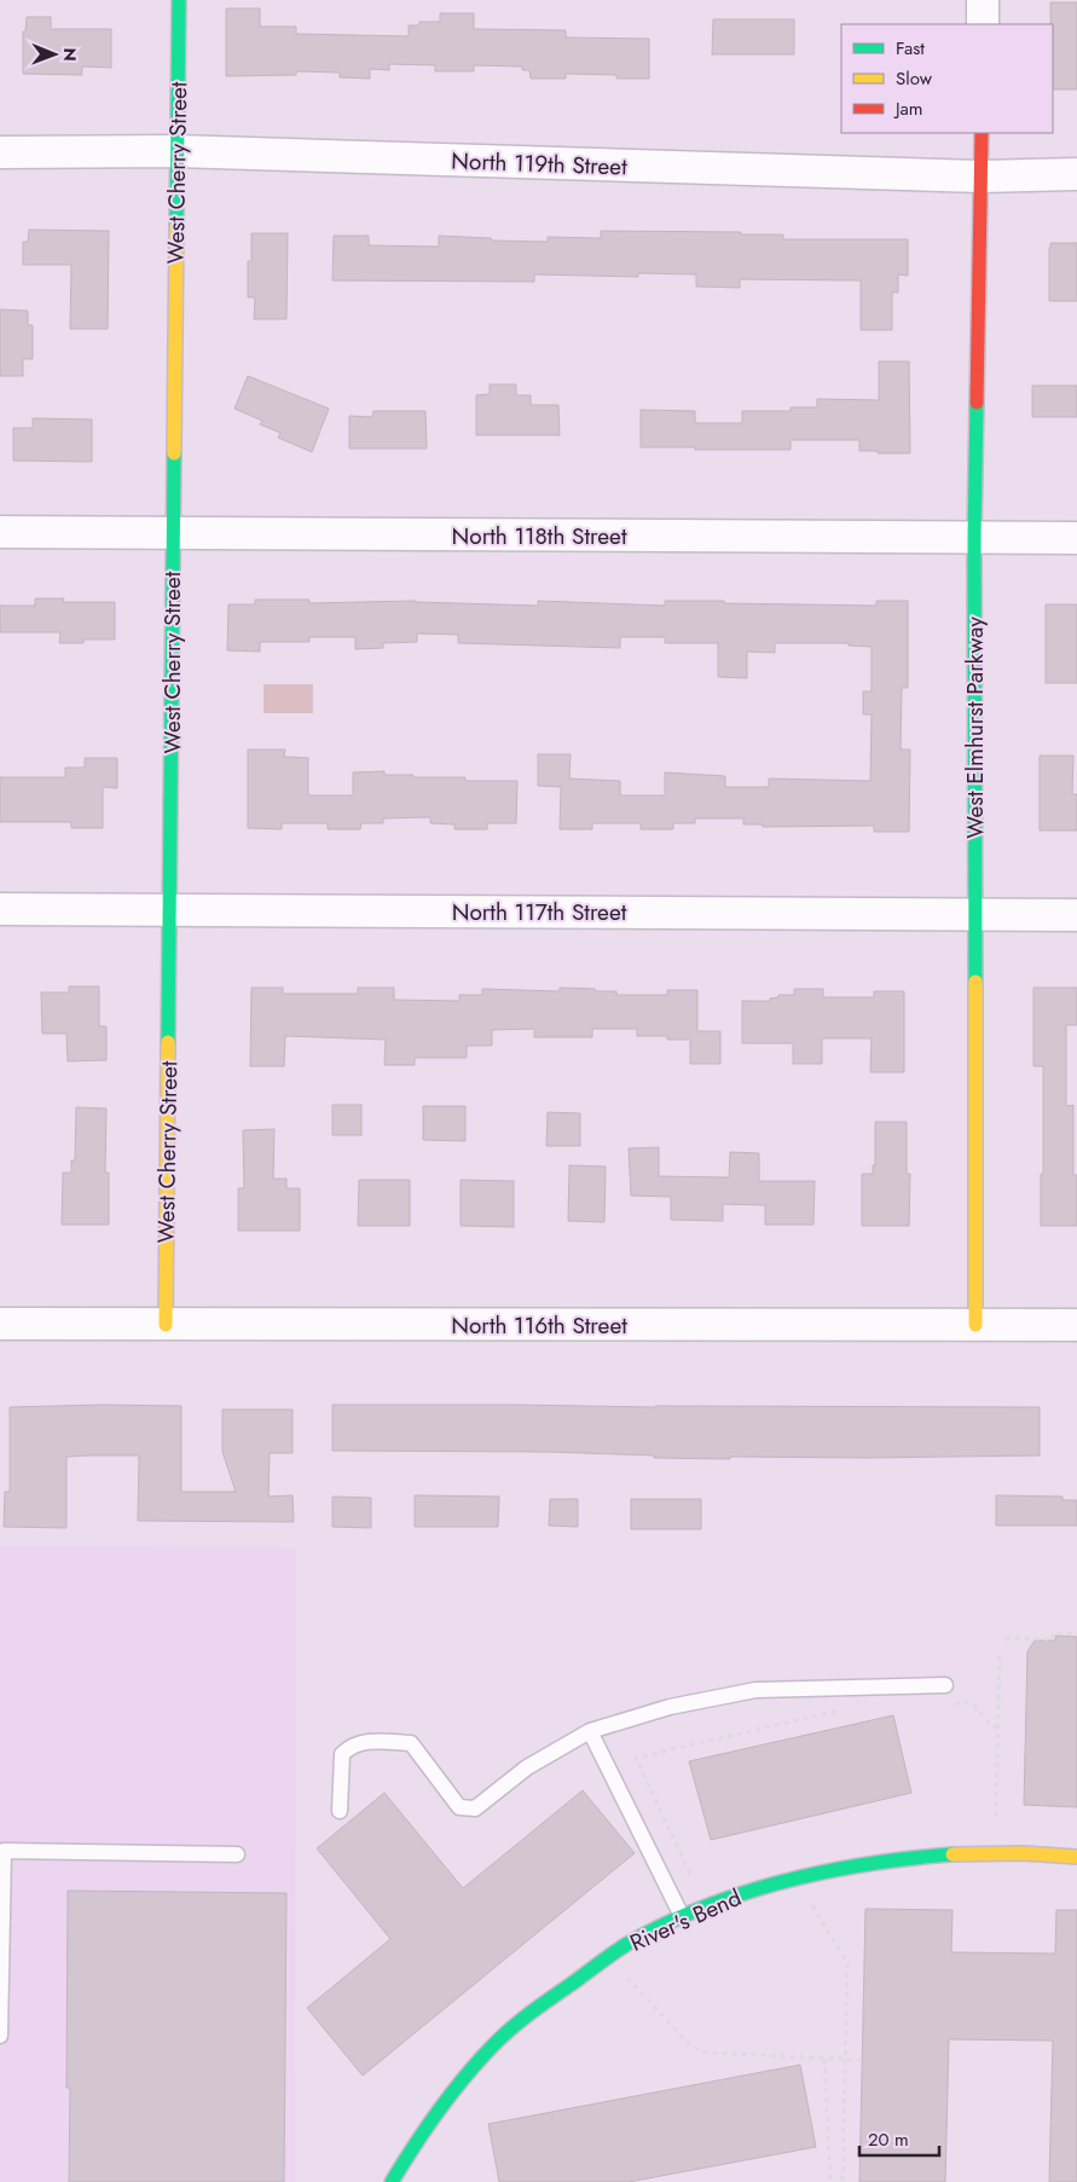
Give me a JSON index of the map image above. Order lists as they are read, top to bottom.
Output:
{
  "streets": {
    "street": [
      "North 119th Street",
      "West Cherry Street",
      "North 118th Street",
      "West Elmhurst Parkway",
      "North 117th Street",
      "North 116th Street",
      "River's Bend"
    ]
  },
  "crossings": [
    ["North 119th Street", "West Cherry Street"],
    ["North 119th Street", "West Elmhurst Parkway"],
    ["West Cherry Street", "North 118th Street"],
    ["West Cherry Street", "North 117th Street"],
    ["West Cherry Street", "North 116th Street"],
    ["North 118th Street", "West Elmhurst Parkway"],
    ["West Elmhurst Parkway", "North 117th Street"],
    ["West Elmhurst Parkway", "North 116th Street"]
  ],
  "legend": ["Fast", "Slow", "Jam"],
  "scale_bar": "20 m",
  "north": "right"
}
